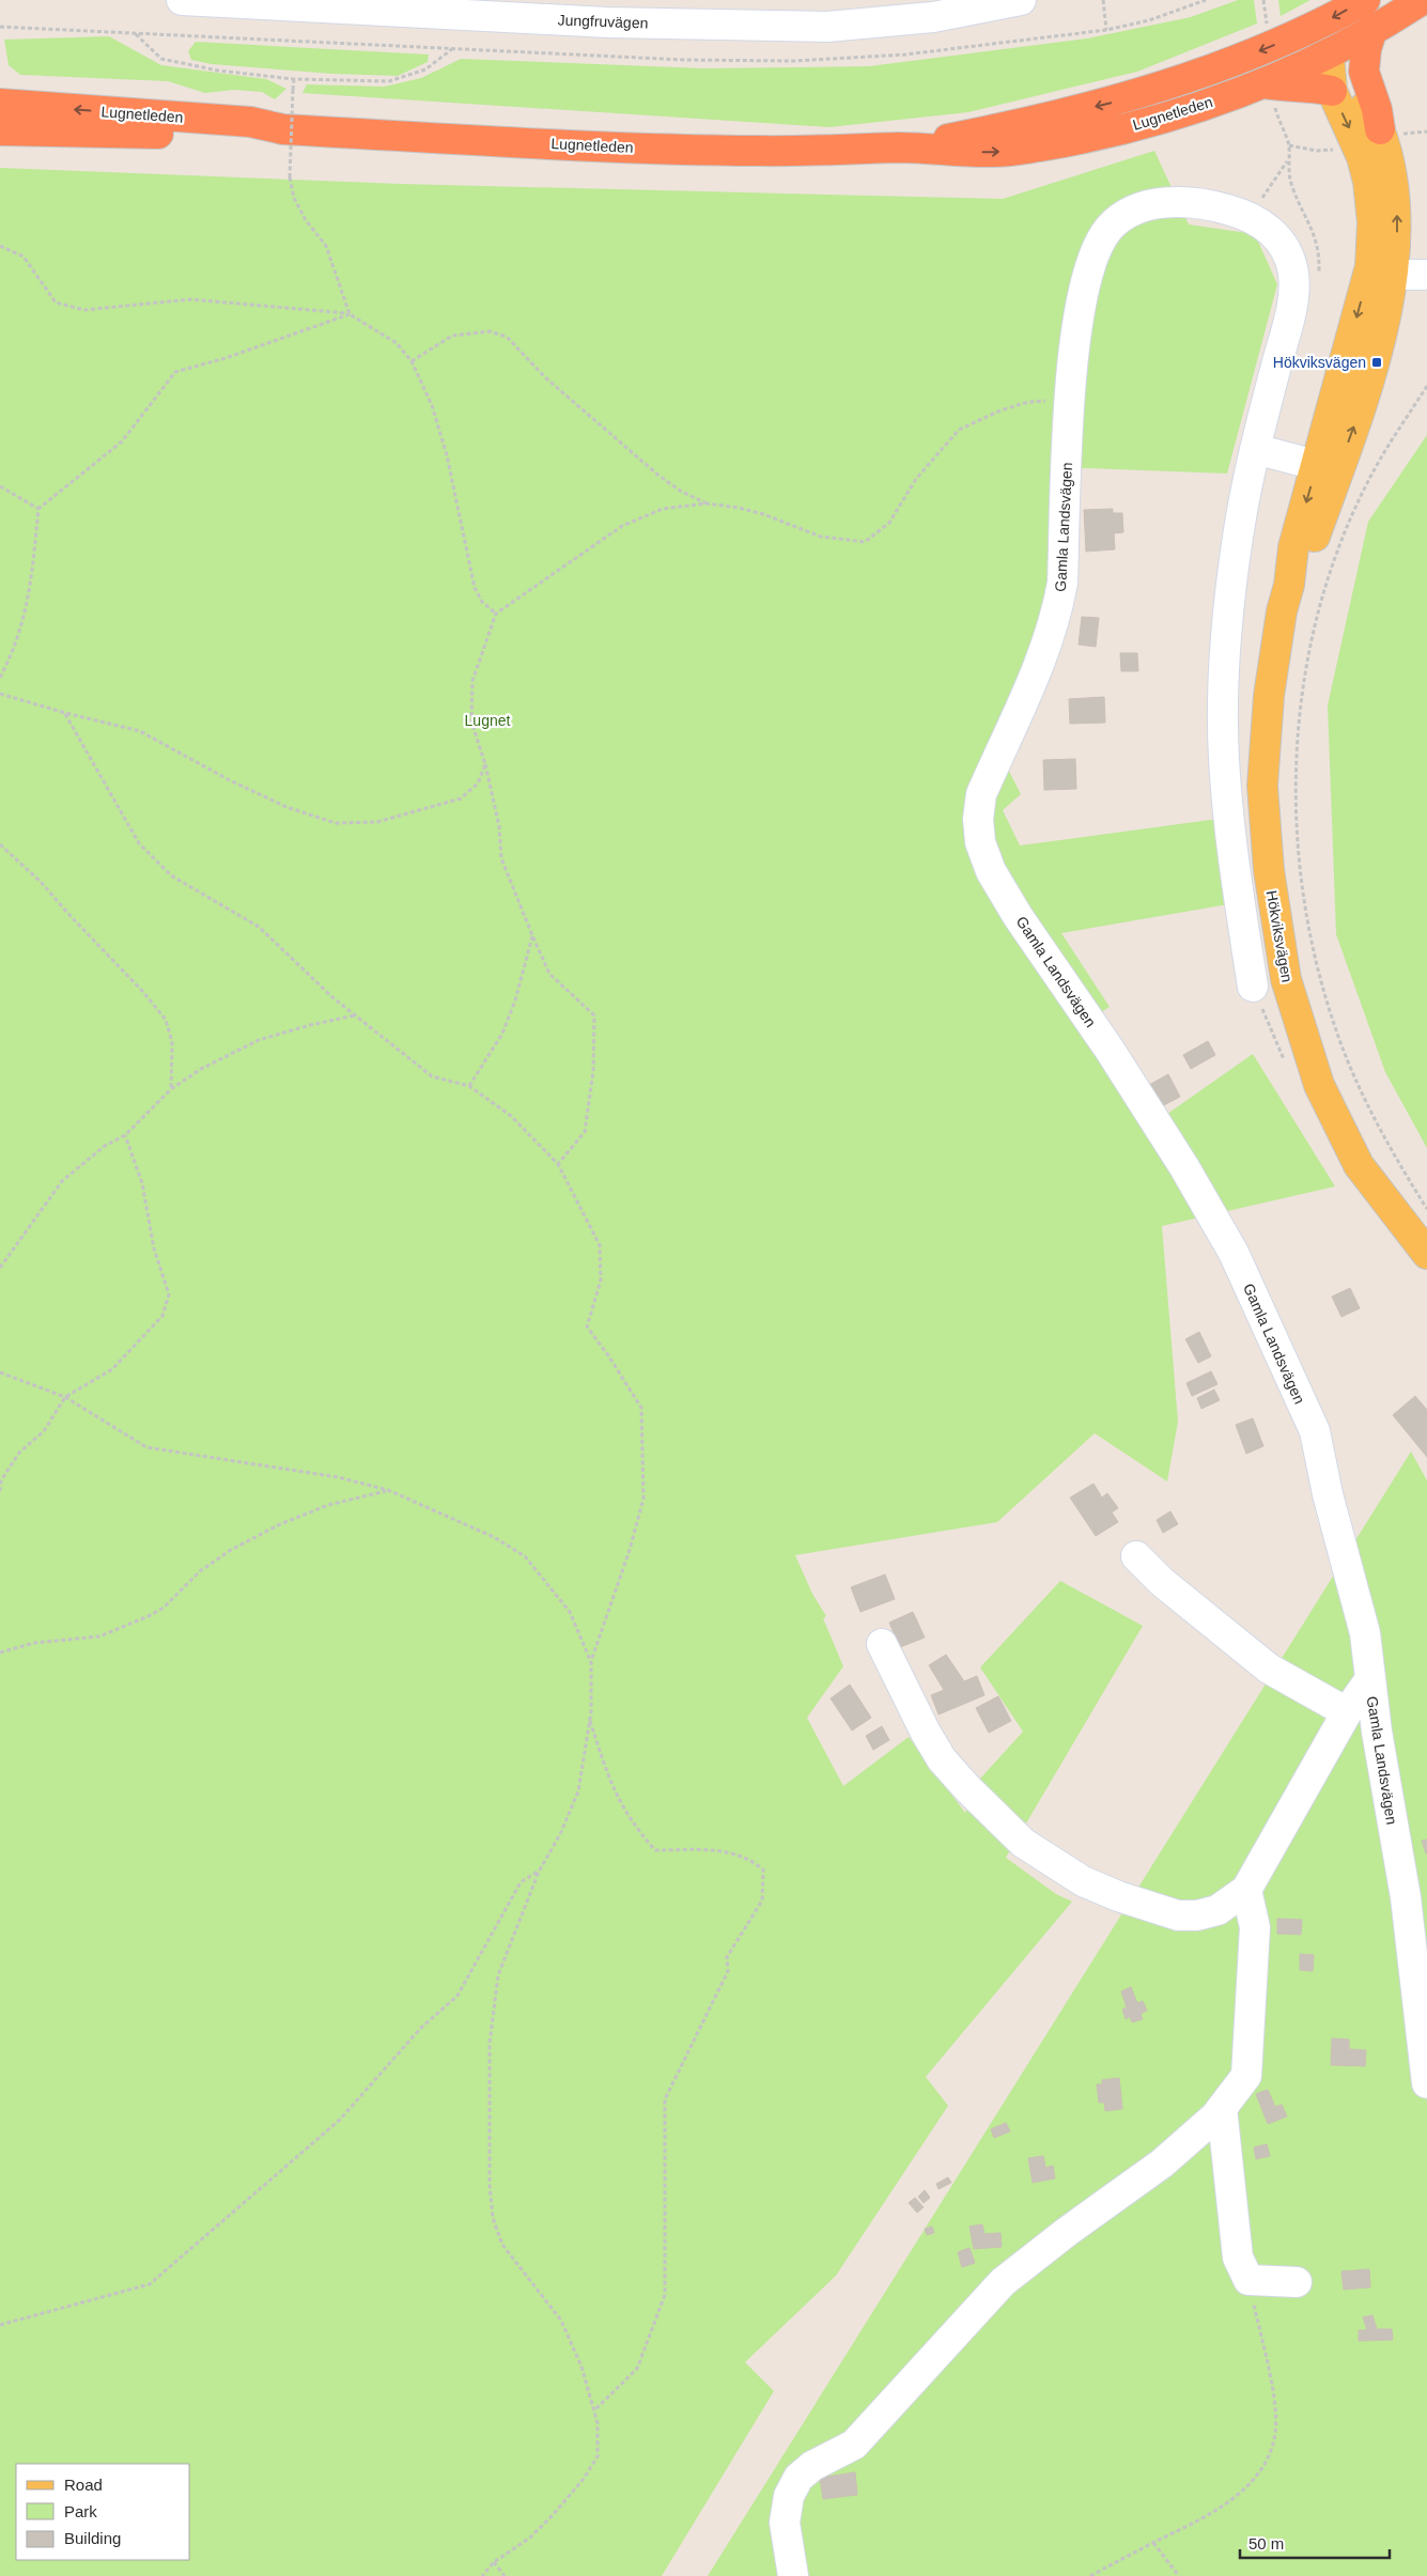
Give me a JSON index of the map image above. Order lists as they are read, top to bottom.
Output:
{
  "streets": {
    "highway": ["Lugnetleden"],
    "main road": ["Hökviksvägen"],
    "street": ["Jungfruvägen", "Gamla Landsvägen"]
  },
  "crossings": [
    ["Lugnetleden", "Hökviksvägen"]
  ],
  "parks": ["Lugnet"],
  "places": {
    "transit": ["Hökviksvägen"]
  },
  "legend": ["Road", "Park", "Building"],
  "scale_bar": "50 m"
}
